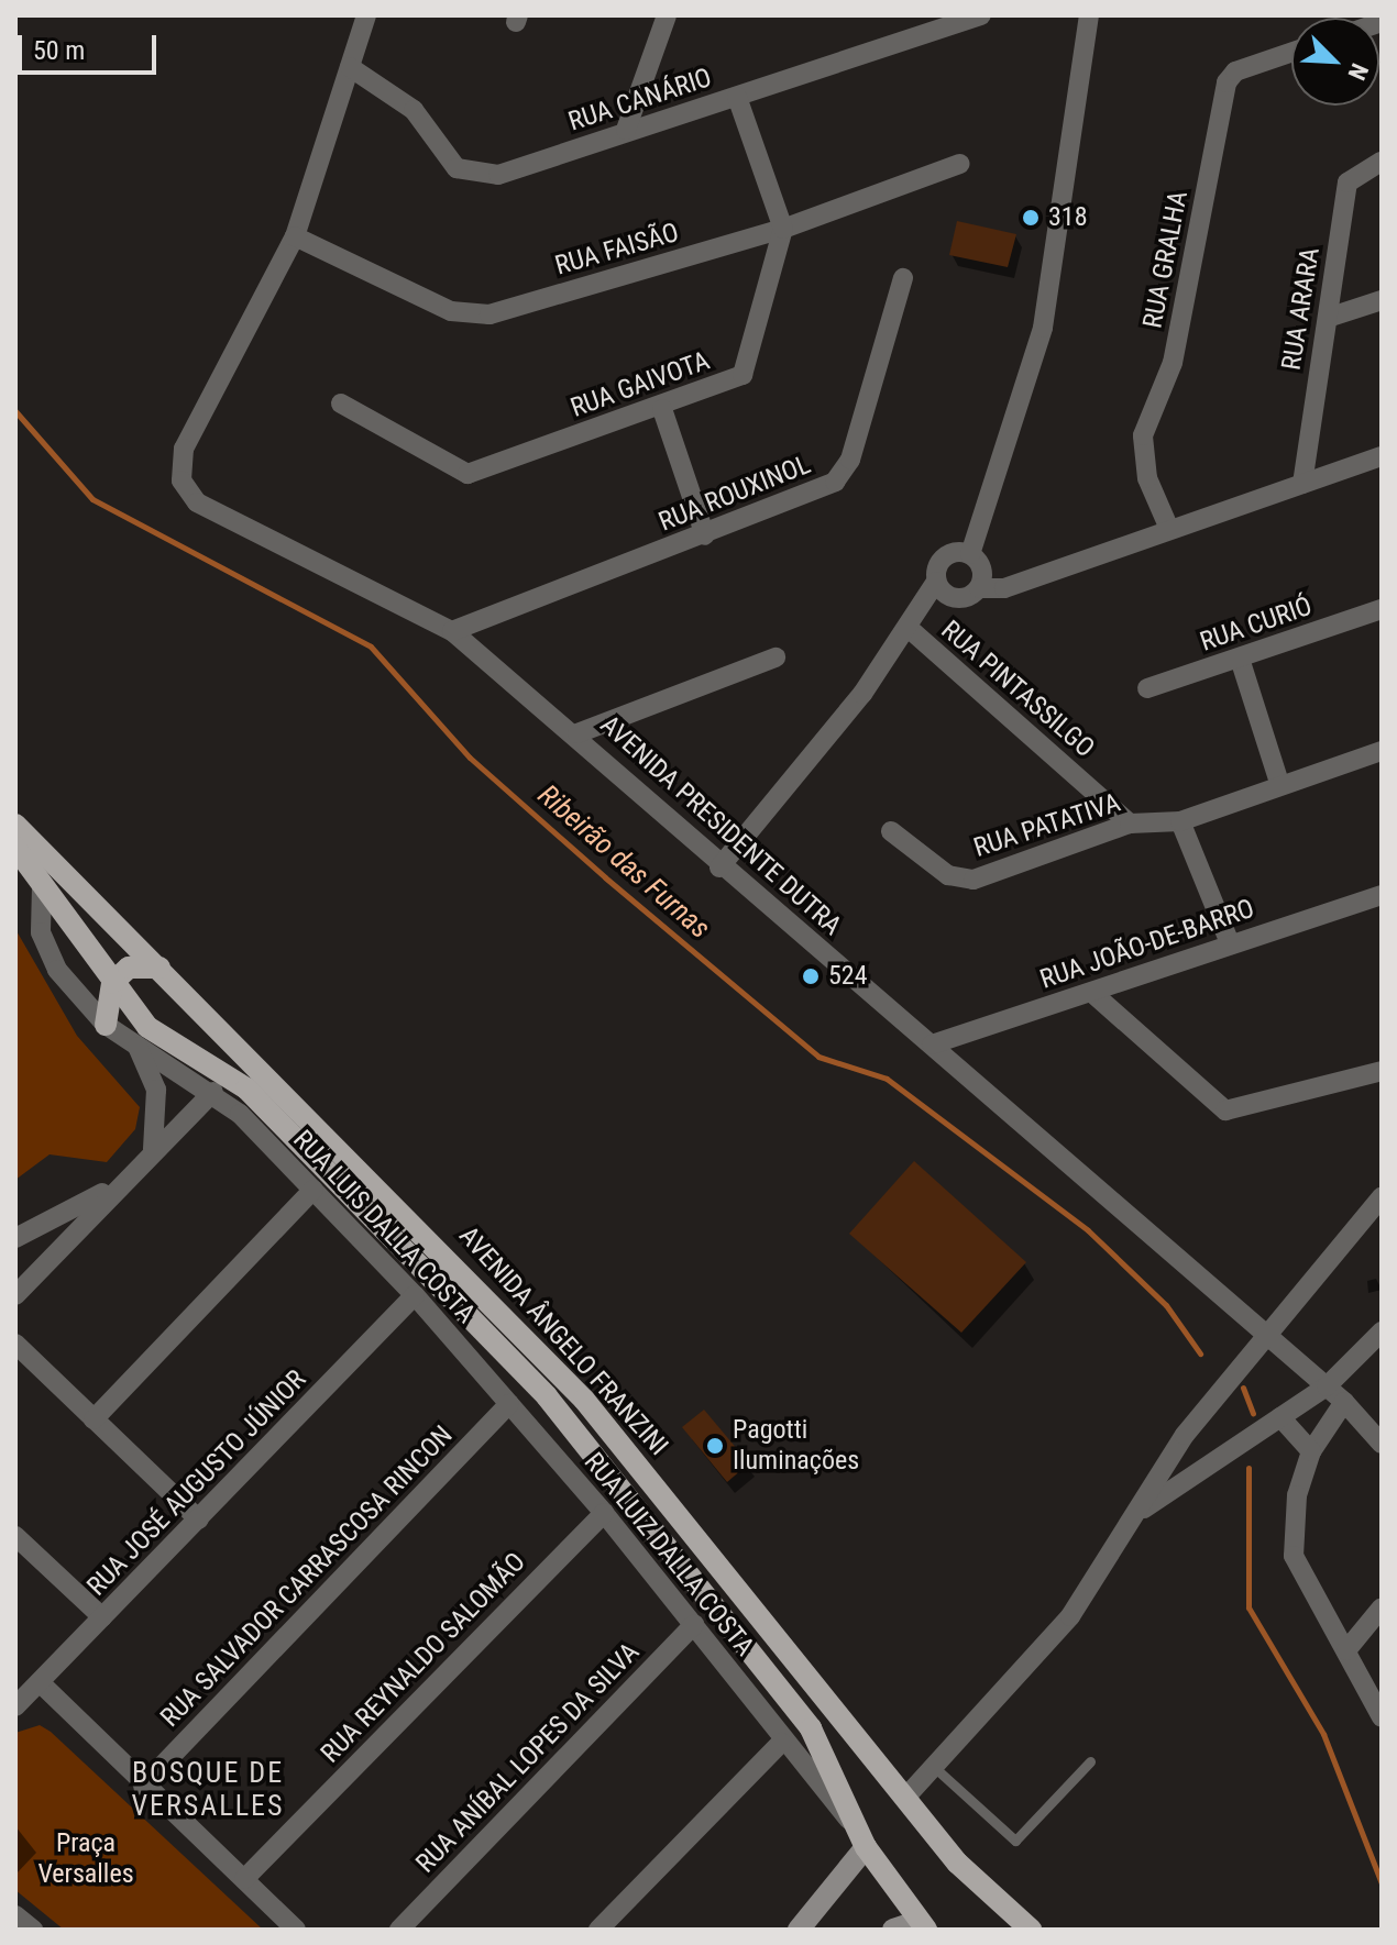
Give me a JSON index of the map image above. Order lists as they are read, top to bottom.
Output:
{
  "streets": {
    "main road": ["AVENIDA ÂNGELO FRANZINI"],
    "street": [
      "RUA CANÁRIO",
      "RUA FAISÃO",
      "RUA GRALHA",
      "RUA ARARA",
      "RUA GAIVOTA",
      "RUA ROUXINOL",
      "RUA CURIÓ",
      "RUA PINTASSILGO",
      "AVENIDA PRESIDENTE DUTRA",
      "RUA PATATIVA",
      "RUA JOÃO-DE-BARRO",
      "RUA LUIS DALLA COSTA",
      "RUA JOSÉ AUGUSTO JÚNIOR",
      "RUA LUIZ DALLA COSTA",
      "RUA SALVADOR CARRASCOSA RINCON",
      "RUA REYNALDO SALOMÃO",
      "RUA ANÍBAL LOPES DA SILVA"
    ]
  },
  "crossings": [
    ["RUA FAISÃO", "RUA GAIVOTA"],
    ["RUA FAISÃO", "AVENIDA PRESIDENTE DUTRA"],
    ["RUA ROUXINOL", "AVENIDA PRESIDENTE DUTRA"],
    ["RUA PINTASSILGO", "RUA PATATIVA"],
    ["AVENIDA PRESIDENTE DUTRA", "RUA JOÃO-DE-BARRO"],
    ["RUA LUIS DALLA COSTA", "AVENIDA ÂNGELO FRANZINI"],
    ["RUA LUIS DALLA COSTA", "RUA JOSÉ AUGUSTO JÚNIOR"],
    ["RUA LUIS DALLA COSTA", "RUA LUIZ DALLA COSTA"],
    ["RUA LUIS DALLA COSTA", "RUA SALVADOR CARRASCOSA RINCON"],
    ["AVENIDA ÂNGELO FRANZINI", "RUA LUIZ DALLA COSTA"],
    ["RUA LUIZ DALLA COSTA", "RUA SALVADOR CARRASCOSA RINCON"],
    ["RUA LUIZ DALLA COSTA", "RUA REYNALDO SALOMÃO"],
    ["RUA LUIZ DALLA COSTA", "RUA ANÍBAL LOPES DA SILVA"]
  ],
  "districts": ["BOSQUE DE VERSALLES"],
  "water": ["Ribeirão das Furnas"],
  "parks": ["Praça Versalles"],
  "places": ["318", "524", "Pagotti Iluminações"],
  "scale_bar": "50 m",
  "north": "bottom right"
}
